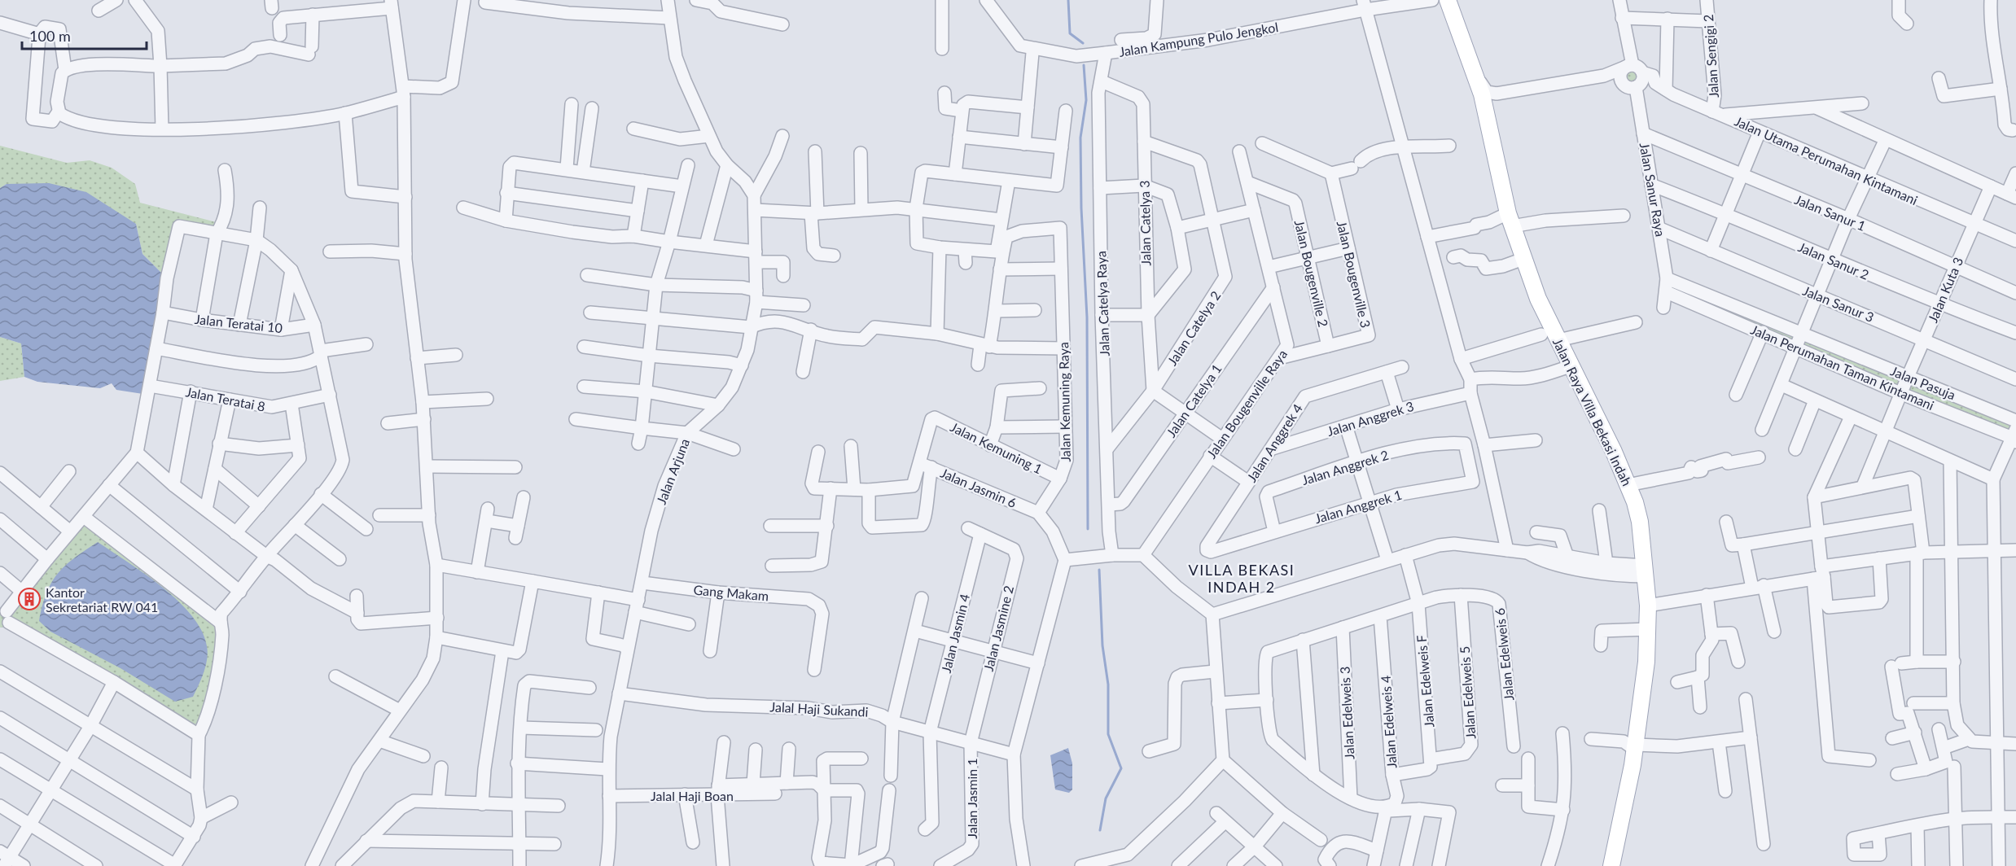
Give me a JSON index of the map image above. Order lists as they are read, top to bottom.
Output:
{
  "streets": {
    "main road": ["Jalan Raya Villa Bekasi Indah"],
    "street": [
      "Jalan Kampung Pulo Jengkol",
      "Jalan Sengigi 2",
      "Jalan Utama Perumahan Kintamani",
      "Jalan Sanur Raya",
      "Jalan Sanur 1",
      "Jalan Catelya 3",
      "Jalan Sanur 2",
      "Jalan Bougenville 2",
      "Jalan Bougenville 3",
      "Jalan Kuta 3",
      "Jalan Catelya Raya",
      "Jalan Sanur 3",
      "Jalan Teratai 10",
      "Jalan Catelya 2",
      "Jalan Perumahan Taman Kintamani",
      "Jalan Pasuja",
      "Jalan Teratai 8",
      "Jalan Catelya 1",
      "Jalan Kemuning Raya",
      "Jalan Bougenville Raya",
      "Jalan Anggrek 3",
      "Jalan Anggrek 4",
      "Jalan Kemuning 1",
      "Jalan Anggrek 2",
      "Jalan Arjuna",
      "Jalan Jasmin 6",
      "Jalan Anggrek 1",
      "Gang Makam",
      "Jalan Jasmine 2",
      "Jalan Jasmin 4",
      "Jalan Edelweis 6",
      "Jalan Edelweis F",
      "Jalan Edelweis 5",
      "Jalal Haji Sukandi",
      "Jalan Edelweis 3",
      "Jalan Edelweis 4",
      "Jalal Haji Boan",
      "Jalan Jasmin 1"
    ]
  },
  "crossings": [
    ["Jalan Kampung Pulo Jengkol", "Jalan Catelya Raya"],
    ["Jalan Sengigi 2", "Jalan Utama Perumahan Kintamani"],
    ["Jalan Utama Perumahan Kintamani", "Jalan Kuta 3"],
    ["Jalan Sanur Raya", "Jalan Sanur 1"],
    ["Jalan Sanur Raya", "Jalan Sanur 2"],
    ["Jalan Sanur Raya", "Jalan Sanur 3"],
    ["Jalan Sanur Raya", "Jalan Perumahan Taman Kintamani"],
    ["Jalan Sanur Raya", "Jalan Pasuja"],
    ["Jalan Sanur 1", "Jalan Kuta 3"],
    ["Jalan Catelya 3", "Jalan Catelya Raya"],
    ["Jalan Catelya 3", "Jalan Catelya 2"],
    ["Jalan Sanur 2", "Jalan Kuta 3"],
    ["Jalan Bougenville 2", "Jalan Bougenville 3"],
    ["Jalan Bougenville 2", "Jalan Bougenville Raya"],
    ["Jalan Kuta 3", "Jalan Sanur 3"],
    ["Jalan Kuta 3", "Jalan Perumahan Taman Kintamani"],
    ["Jalan Kuta 3", "Jalan Pasuja"],
    ["Jalan Catelya Raya", "Jalan Catelya 2"],
    ["Jalan Catelya Raya", "Jalan Catelya 1"],
    ["Jalan Catelya 1", "Jalan Bougenville Raya"],
    ["Jalan Kemuning Raya", "Jalan Kemuning 1"],
    ["Jalan Kemuning Raya", "Jalan Jasmin 6"],
    ["Jalan Anggrek 3", "Jalan Anggrek 4"],
    ["Jalan Anggrek 4", "Jalan Anggrek 1"],
    ["Jalan Kemuning 1", "Jalan Jasmin 6"],
    ["Jalan Anggrek 2", "Jalan Anggrek 1"],
    ["Jalan Arjuna", "Gang Makam"],
    ["Jalan Arjuna", "Jalal Haji Sukandi"],
    ["Jalan Arjuna", "Jalal Haji Boan"],
    ["Jalan Jasmine 2", "Jalan Jasmin 4"],
    ["Jalan Jasmine 2", "Jalal Haji Sukandi"],
    ["Jalan Jasmine 2", "Jalan Jasmin 1"],
    ["Jalan Jasmin 4", "Jalal Haji Sukandi"],
    ["Jalan Edelweis 6", "Jalan Edelweis F"],
    ["Jalan Edelweis 6", "Jalan Edelweis 5"],
    ["Jalan Edelweis 6", "Jalan Edelweis 3"],
    ["Jalan Edelweis 6", "Jalan Edelweis 4"],
    ["Jalan Edelweis F", "Jalan Edelweis 5"],
    ["Jalal Haji Sukandi", "Jalan Jasmin 1"],
    ["Jalan Edelweis 3", "Jalan Edelweis 4"]
  ],
  "districts": ["VILLA BEKASI INDAH 2"],
  "places": {
    "building": ["Kantor Sekretariat RW 041"]
  },
  "scale_bar": "100 m"
}
